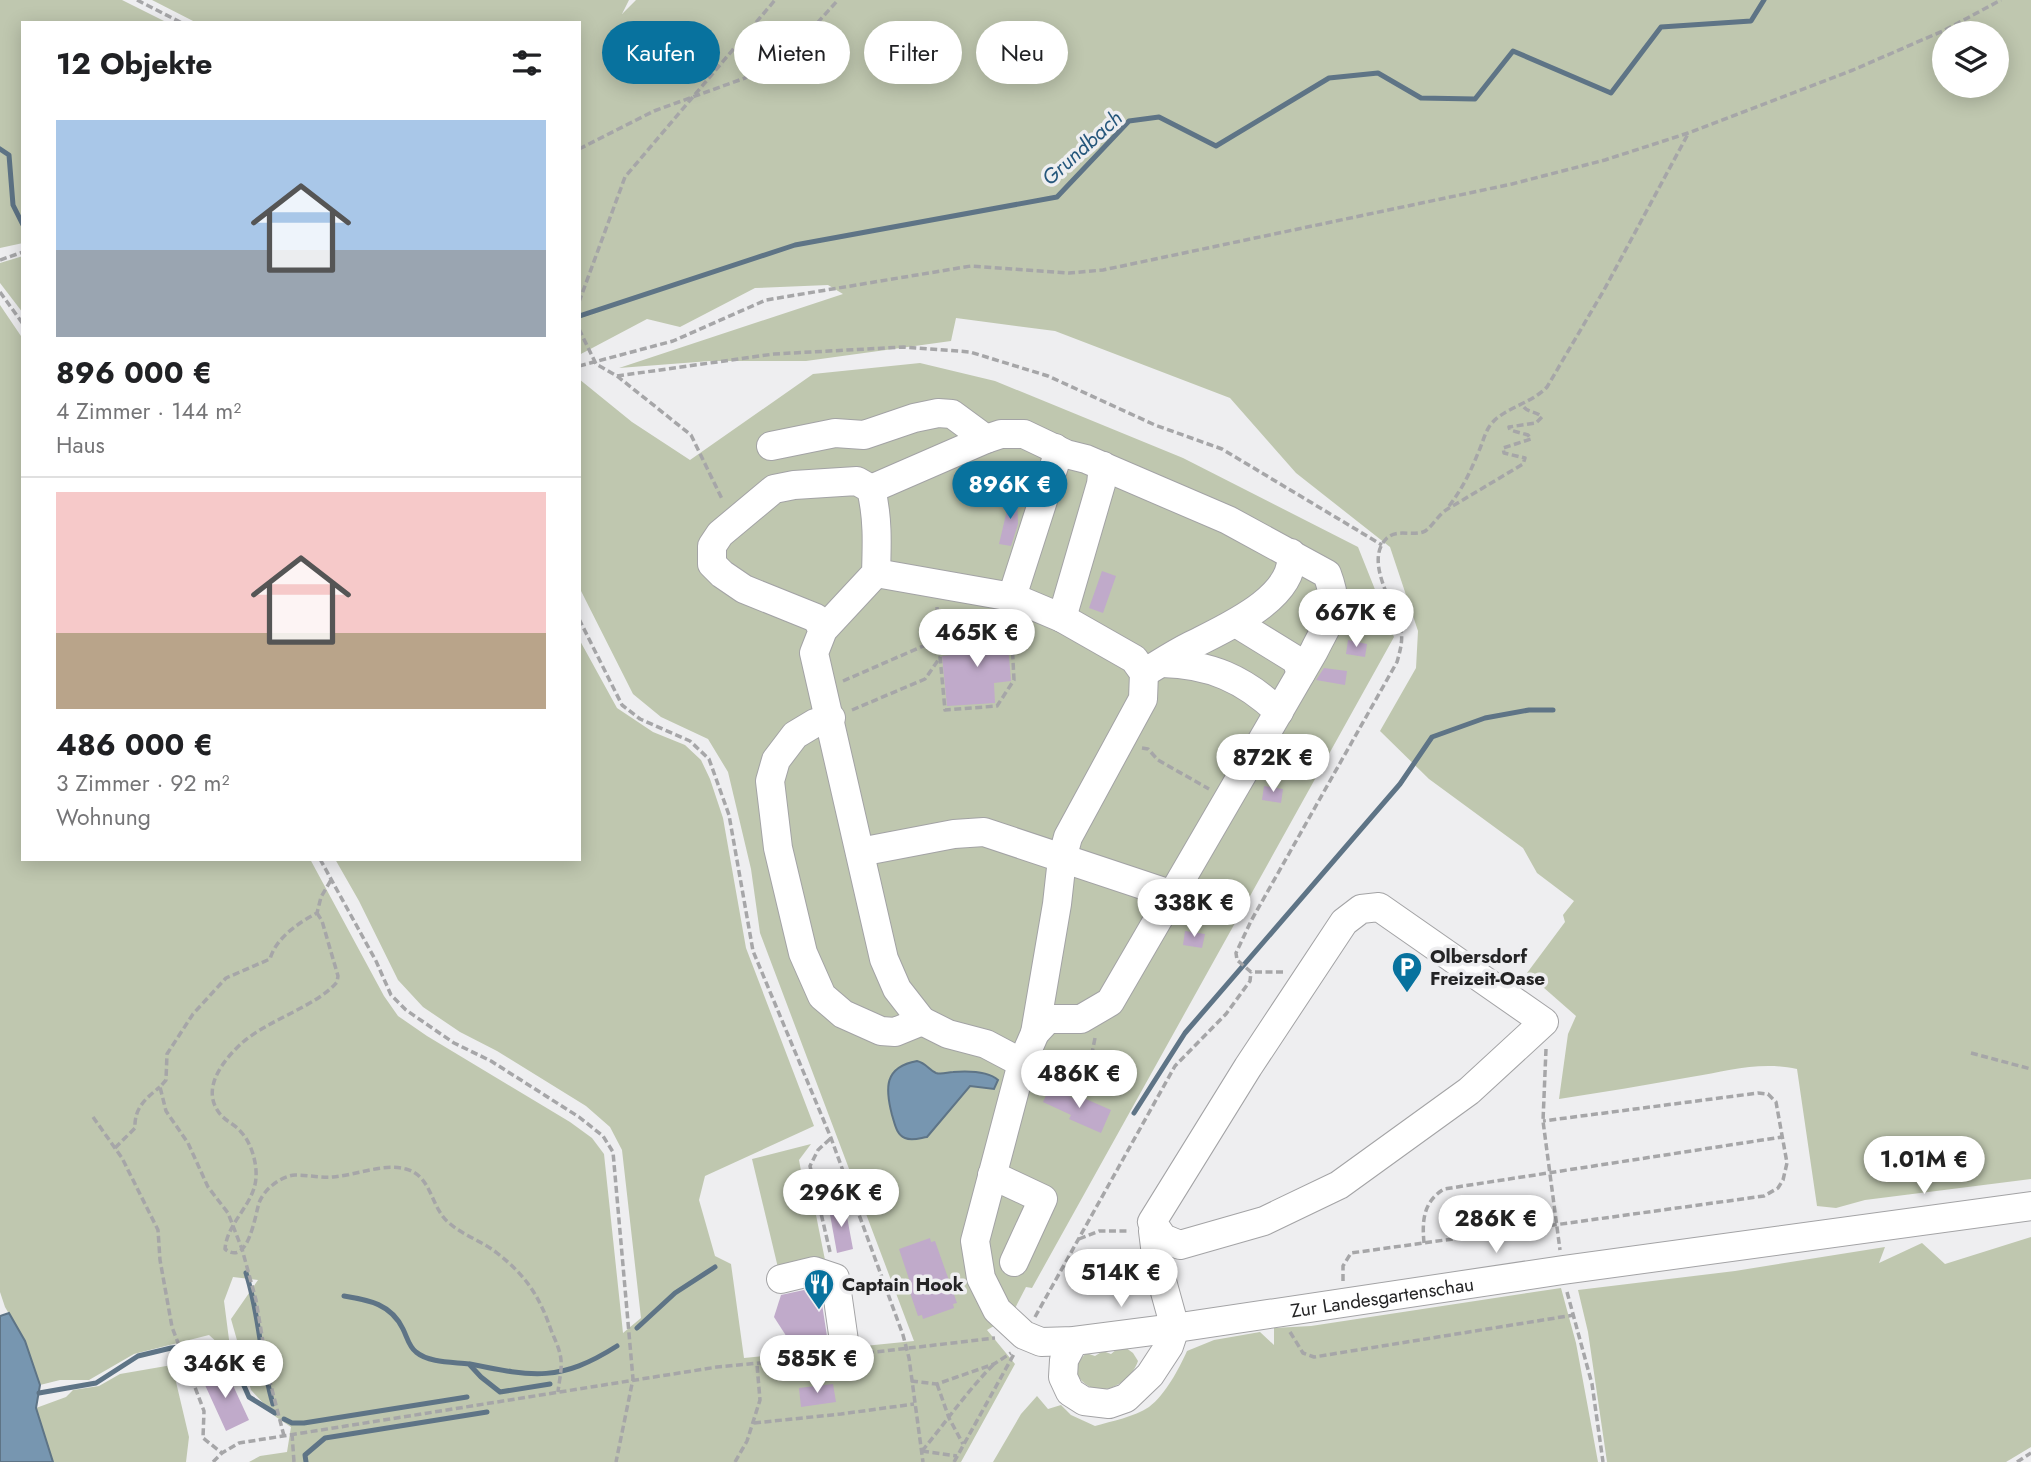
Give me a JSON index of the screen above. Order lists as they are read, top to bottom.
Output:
{
  "streets": {
    "street": ["Zur Landesgartenschau"]
  },
  "water": ["Grundbach"],
  "places": {
    "parking": ["Olbersdorf Freizeit-Oase"],
    "restaurant": ["Captain Hook"]
  },
  "page": {
    "chip": [
      "Kaufen",
      "Mieten",
      "Filter",
      "Neu"
    ],
    "heading": "12 Objekte",
    "list": [
      {
        "name": "896 000 €",
        "note": "4 Zimmer · 144 m² · Haus"
      },
      {
        "name": "486 000 €",
        "note": "3 Zimmer · 92 m² · Wohnung"
      }
    ],
    "price": [
      "896K €",
      "667K €",
      "465K €",
      "872K €",
      "338K €",
      "486K €",
      "1.01M €",
      "296K €",
      "286K €",
      "514K €",
      "585K €",
      "346K €"
    ]
  }
}
